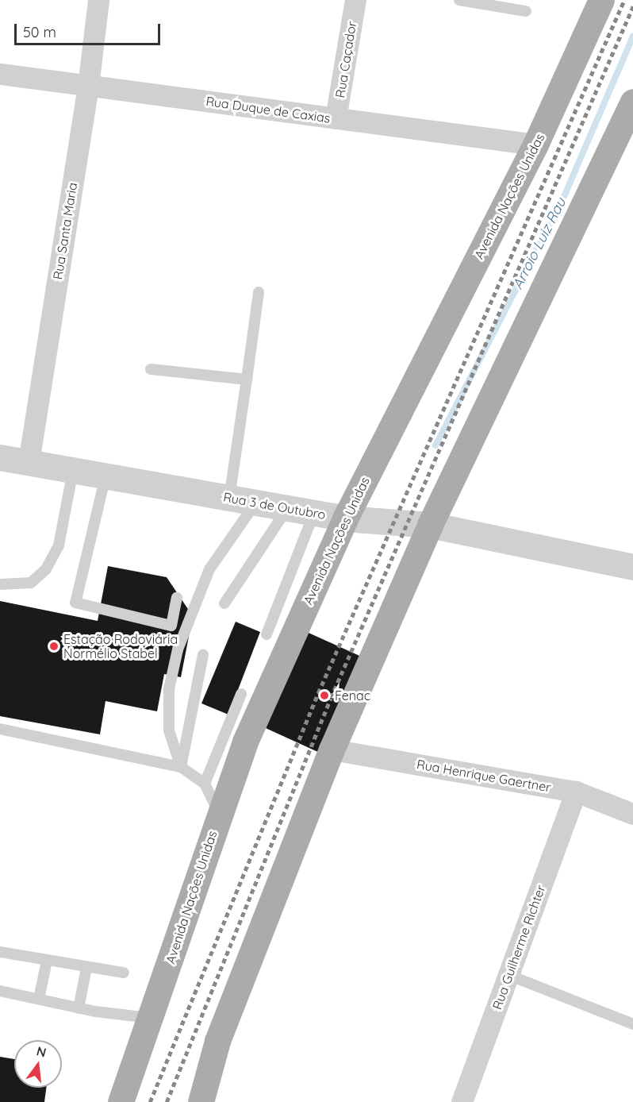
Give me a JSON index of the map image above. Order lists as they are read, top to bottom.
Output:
{
  "streets": {
    "main road": ["Avenida Nações Unidas"],
    "street": [
      "Rua Caçador",
      "Rua Duque de Caxias",
      "Rua Santa Maria",
      "Rua 3 de Outubro",
      "Rua Henrique Gaertner",
      "Rua Guilherme Richter"
    ]
  },
  "crossings": [
    ["Rua Caçador", "Rua Duque de Caxias"],
    ["Rua Duque de Caxias", "Avenida Nações Unidas"],
    ["Rua Duque de Caxias", "Rua Santa Maria"],
    ["Avenida Nações Unidas", "Rua 3 de Outubro"],
    ["Rua Santa Maria", "Rua 3 de Outubro"],
    ["Rua Henrique Gaertner", "Rua Guilherme Richter"]
  ],
  "water": ["Arroio Luiz Rau"],
  "places": ["Estação Rodoviária Normélio Stabel", "Fenac"],
  "scale_bar": "50 m",
  "north": "top"
}
